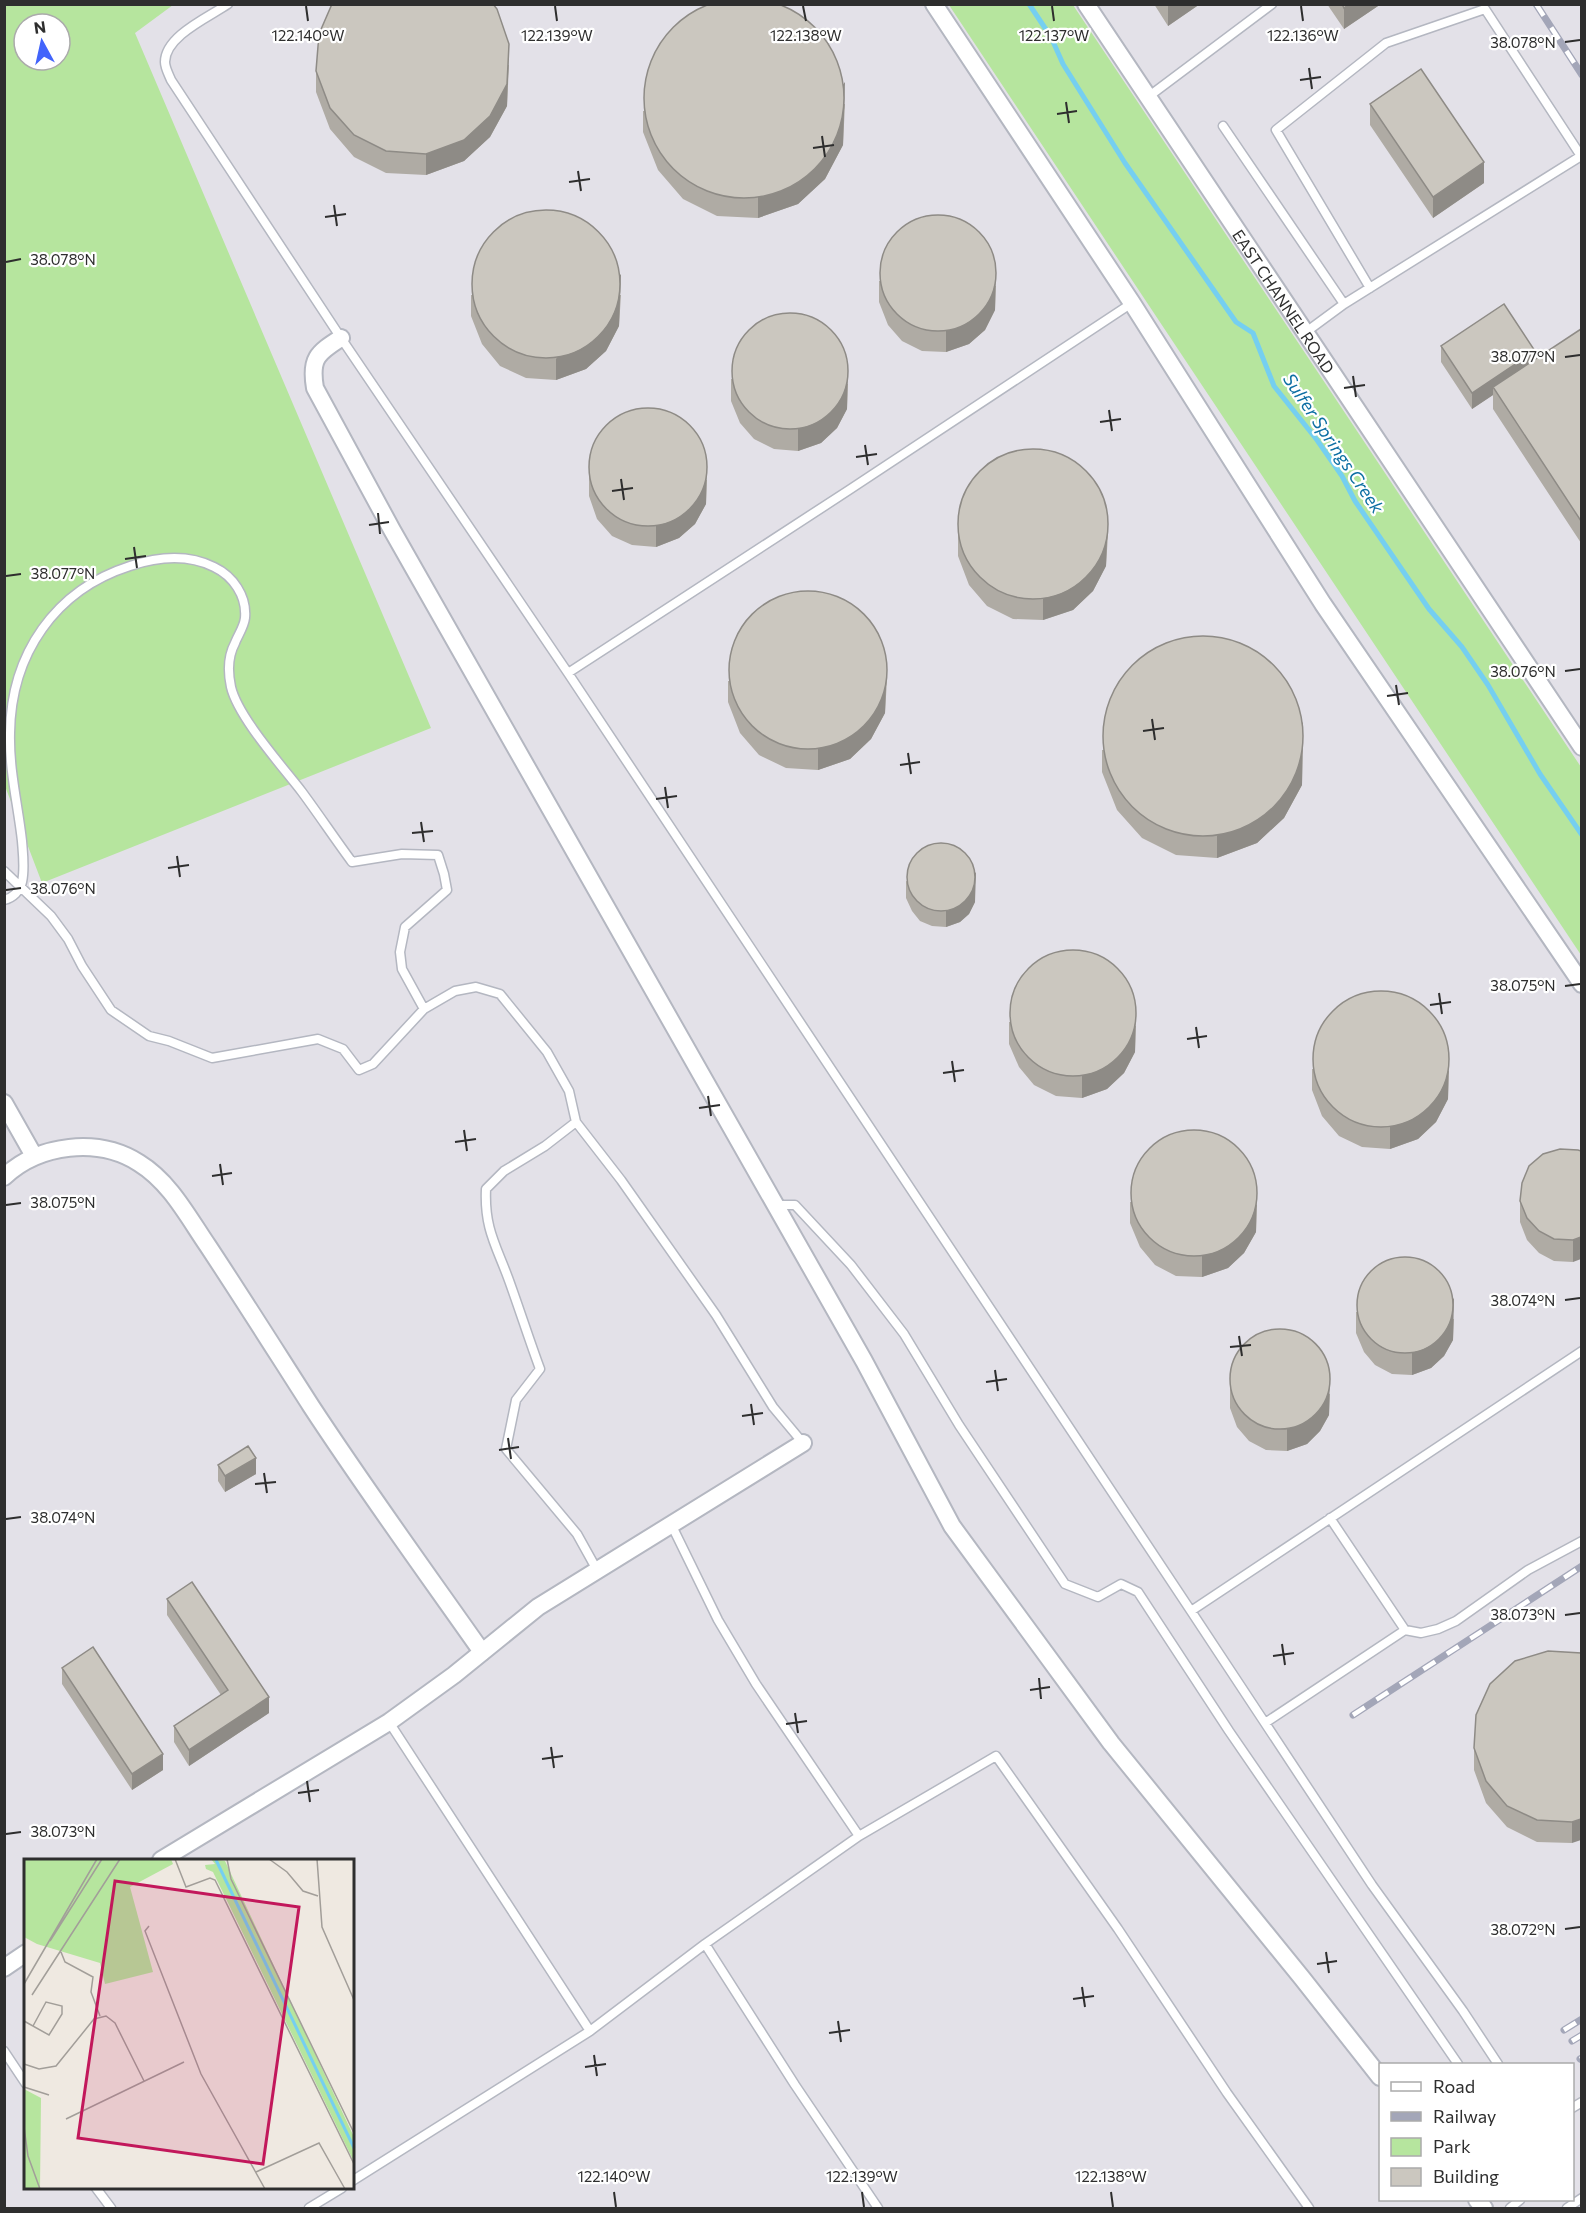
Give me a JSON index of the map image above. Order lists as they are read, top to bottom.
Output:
{
  "streets": {
    "street": ["EAST CHANNEL ROAD"]
  },
  "water": ["Sulfer Springs Creek"],
  "legend": [
    "Road",
    "Railway",
    "Park",
    "Building"
  ],
  "north": "top",
  "coordinates": [
    "122.140°W",
    "122.139°W",
    "122.138°W",
    "122.137°W",
    "122.136°W",
    "38.078°N",
    "38.077°N",
    "38.076°N",
    "38.075°N",
    "38.074°N",
    "38.073°N",
    "38.072°N"
  ]
}
